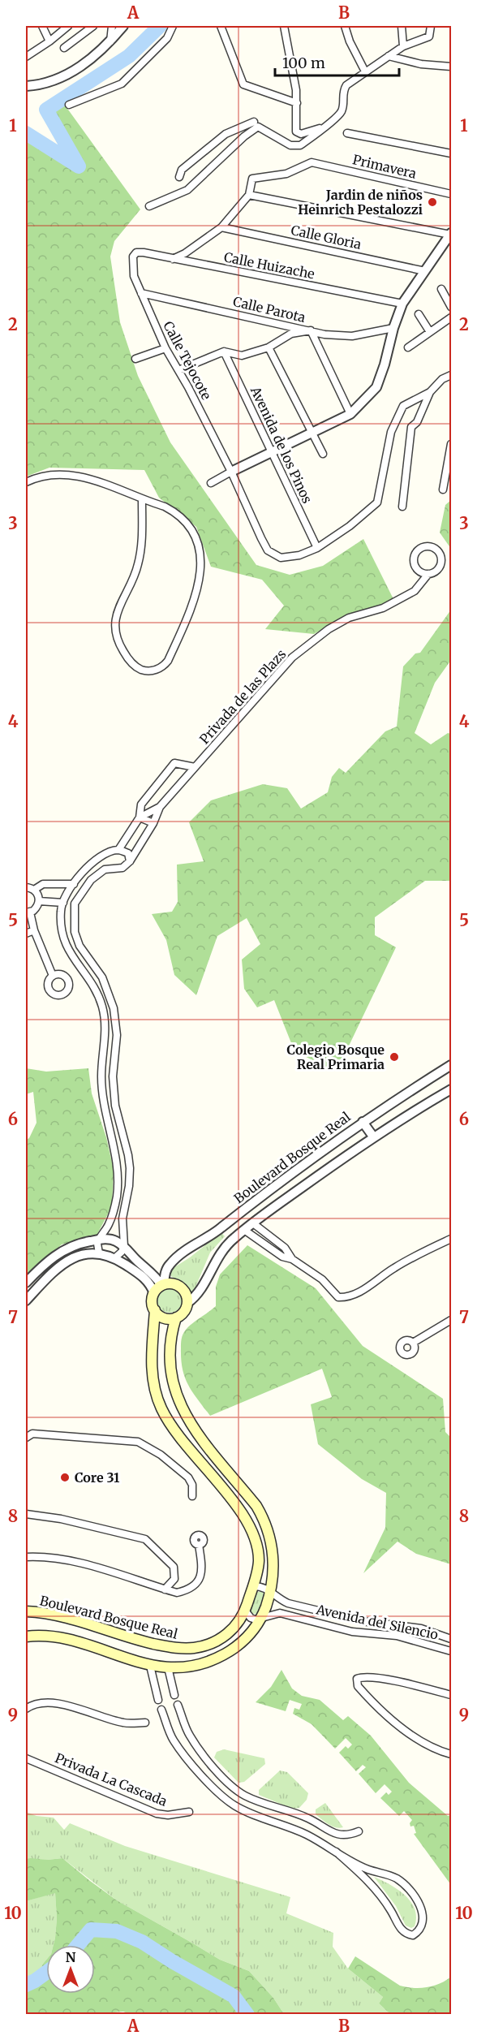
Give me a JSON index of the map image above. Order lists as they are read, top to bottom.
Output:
{
  "streets": {
    "main road": ["Boulevard Bosque Real"],
    "street": [
      "Primavera",
      "Calle Gloria",
      "Calle Huizache",
      "Calle Parota",
      "Calle Tejocote",
      "Avenida de los Pinos",
      "Privada de las Plazs",
      "Avenida del Silencio",
      "Privada La Cascada"
    ]
  },
  "crossings": [
    ["Calle Huizache", "Calle Tejocote"],
    ["Calle Parota", "Calle Tejocote"],
    ["Calle Tejocote", "Avenida de los Pinos"],
    ["Boulevard Bosque Real", "Avenida del Silencio"]
  ],
  "places": ["Jardin de niños Heinrich Pestalozzi", "Colegio Bosque Real Primaria", "Core 31"],
  "scale_bar": "100 m",
  "north": "top",
  "grid": {
    "columns": ["A", "B"],
    "rows": [
      "1",
      "2",
      "3",
      "4",
      "5",
      "6",
      "7",
      "8",
      "9",
      "10"
    ]
  }
}
